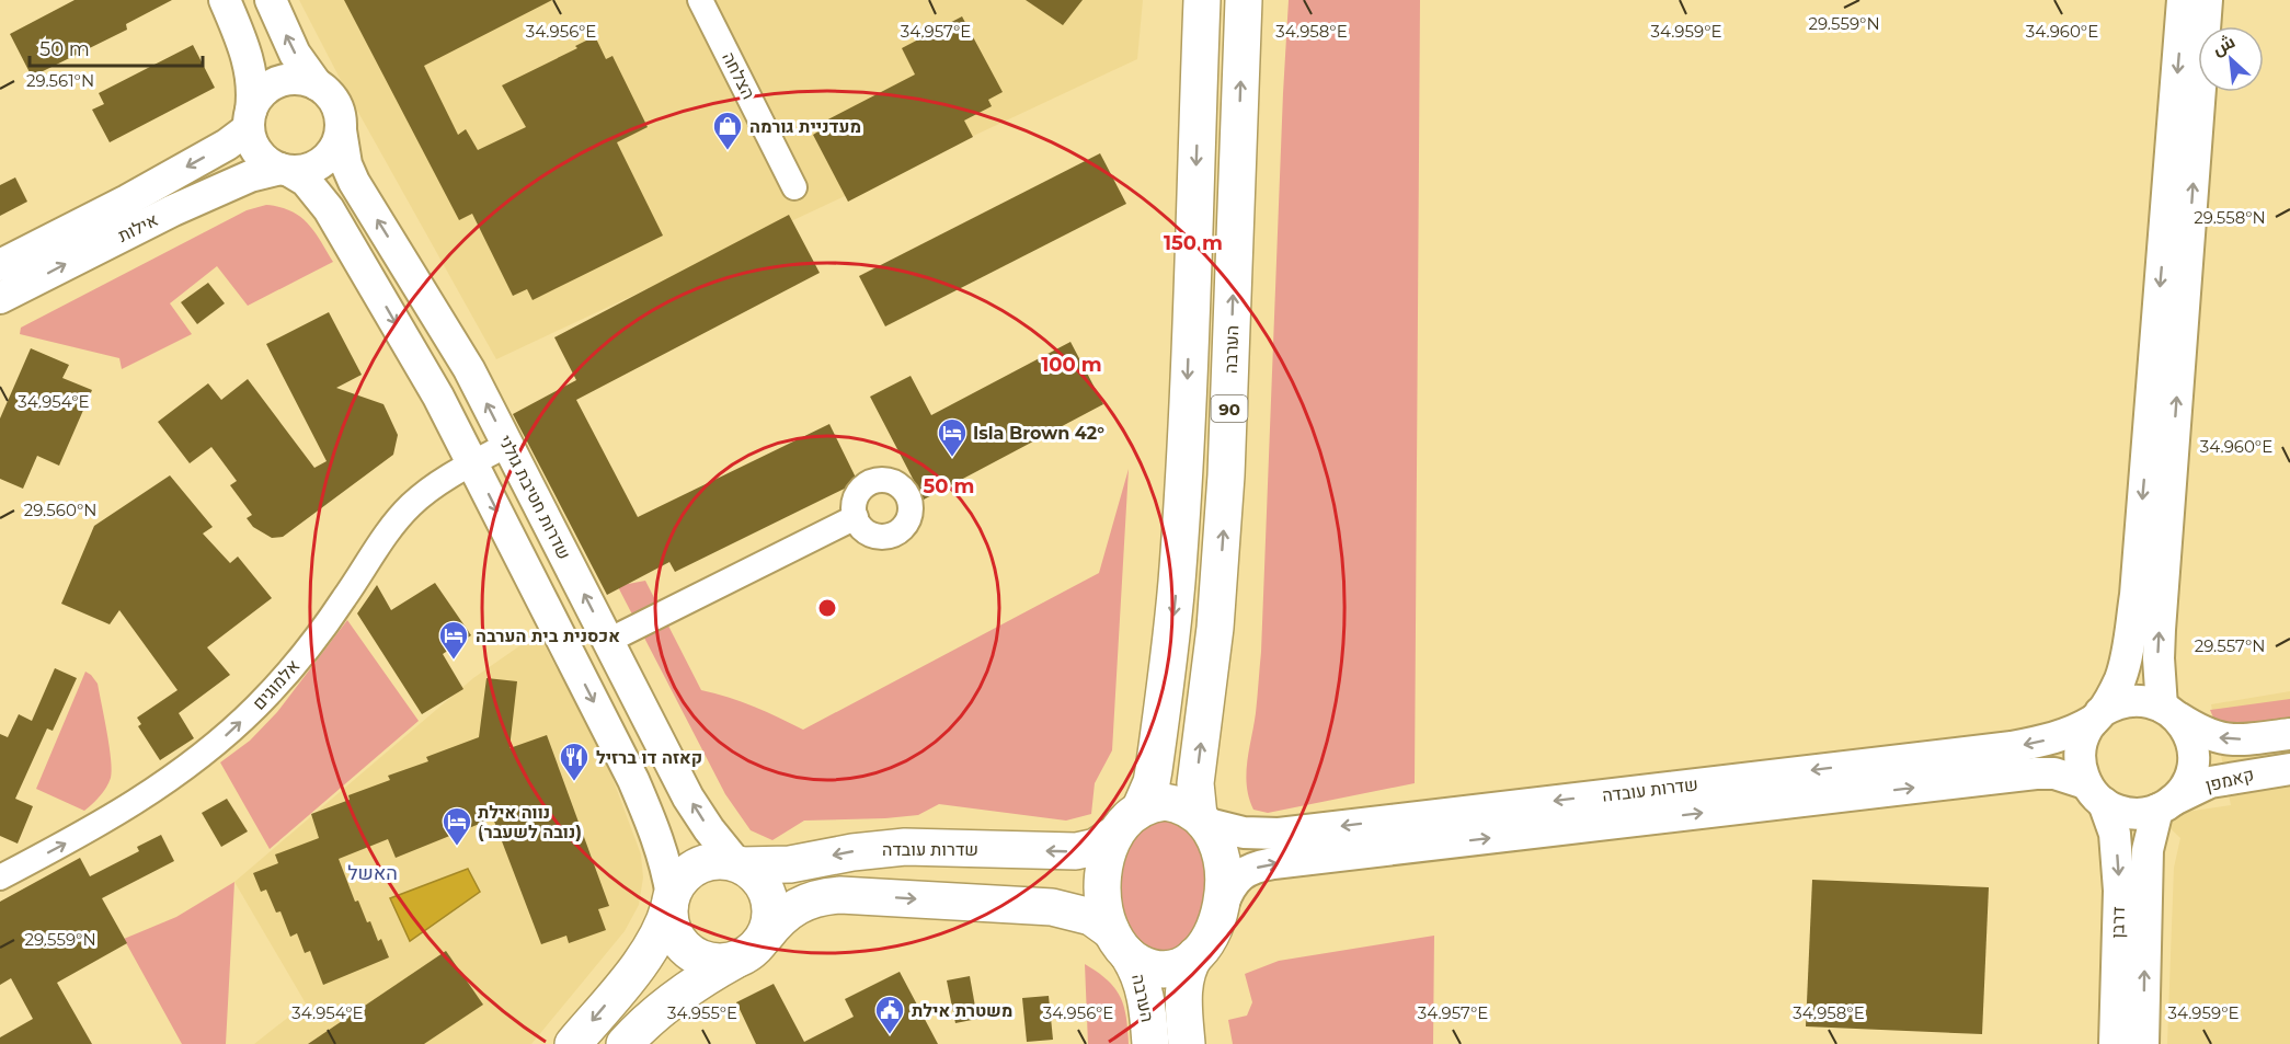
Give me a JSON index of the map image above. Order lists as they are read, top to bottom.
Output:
{
  "streets": {
    "main road": ["הערבה", "90", "שדרות עובדה"],
    "street": [
      "הצלחה",
      "אילות",
      "שדרות חטיבת גולני",
      "אלמוגים",
      "קאמפן",
      "דרבן"
    ]
  },
  "crossings": [
    ["אילות", "שדרות חטיבת גולני"],
    ["הערבה", "90"],
    ["הערבה", "שדרות עובדה"],
    ["90", "שדרות עובדה"],
    ["שדרות חטיבת גולני", "אלמוגים"],
    ["שדרות חטיבת גולני", "שדרות עובדה"],
    ["קאמפן", "שדרות עובדה"],
    ["קאמפן", "דרבן"],
    ["שדרות עובדה", "דרבן"]
  ],
  "one_way": ["אלמוגים"],
  "districts": ["האשל"],
  "places": {
    "shop": ["מעדניית גורמה"],
    "hotel": ["Isla Brown 42°", "אכסנית בית הערבה", "נווה אילת (נובה לשעבר)"],
    "restaurant": ["קאזה דו ברזיל"],
    "public building": ["משטרת אילת"]
  },
  "scale_bar": "50 m",
  "north": "top left",
  "coordinates": [
    "29.559°N",
    "34.956°E",
    "34.957°E",
    "34.958°E",
    "34.959°E",
    "34.960°E",
    "29.561°N",
    "29.558°N",
    "34.954°E",
    "29.560°N",
    "29.557°N",
    "34.955°E"
  ],
  "rings": ["150 m", "100 m", "50 m"]
}
